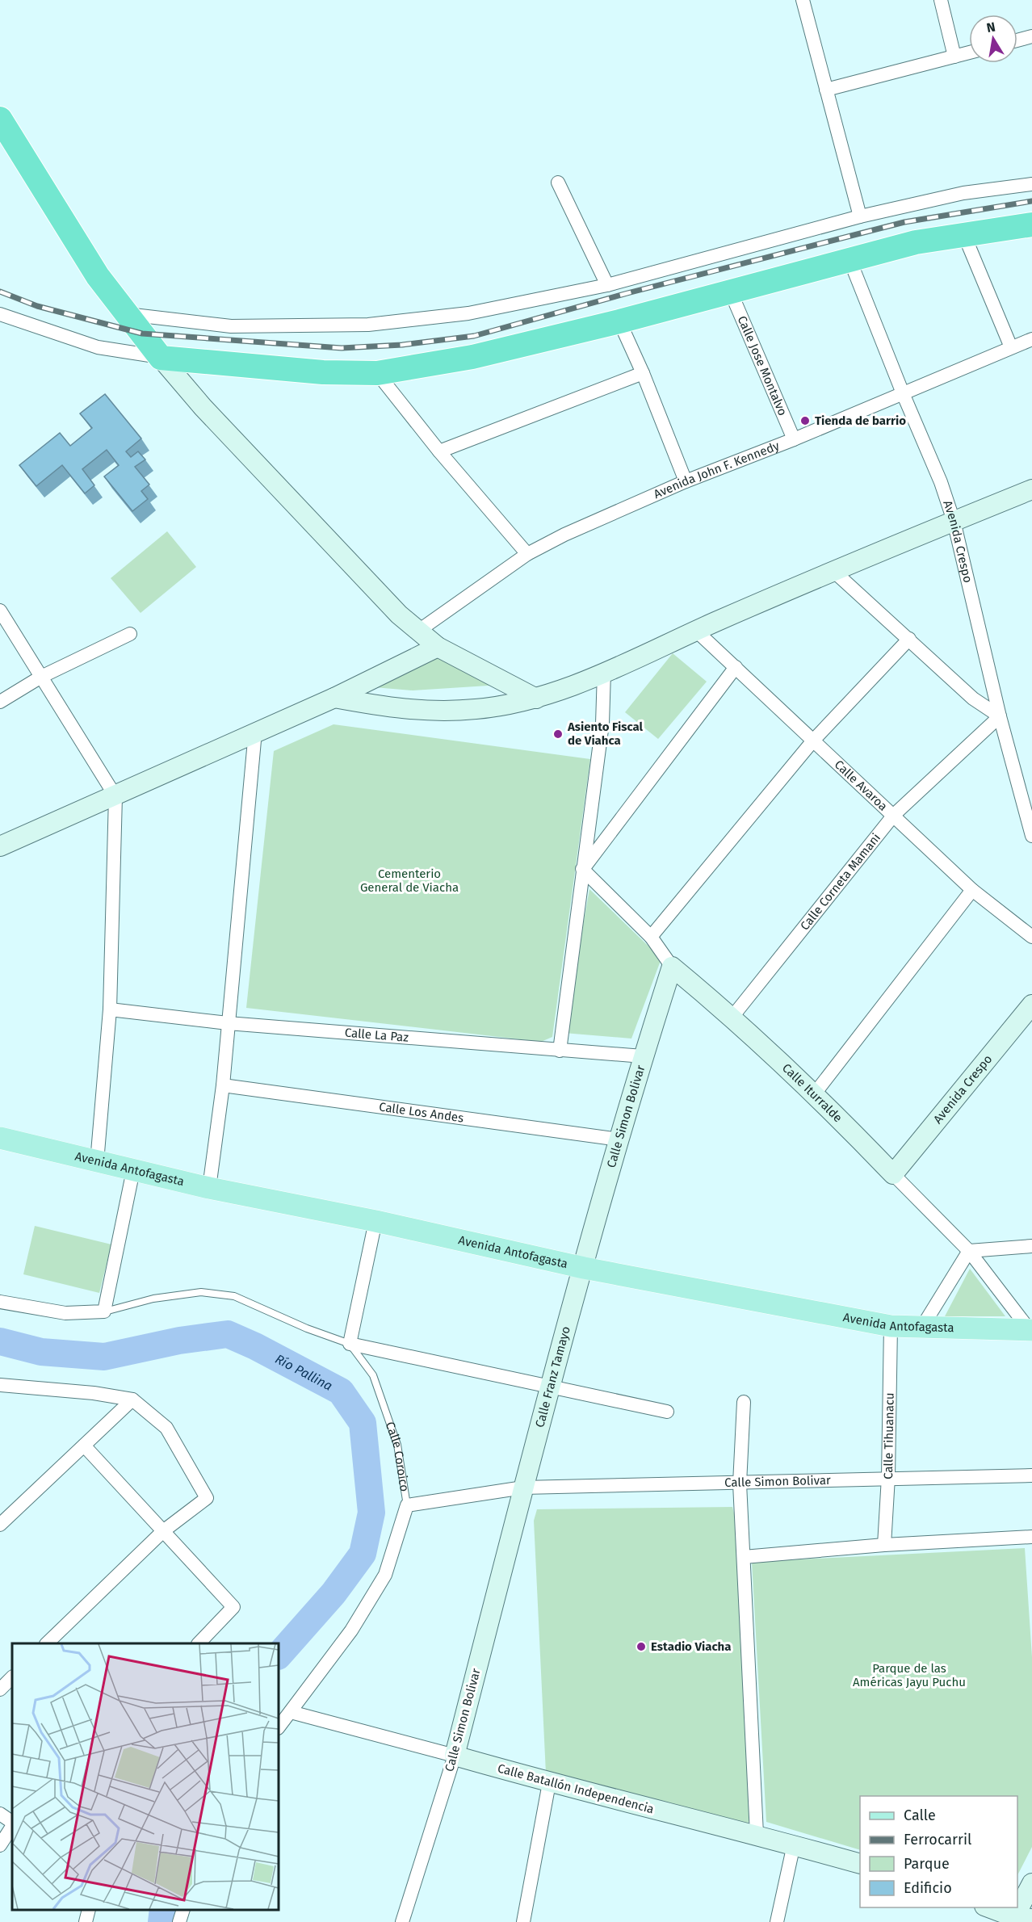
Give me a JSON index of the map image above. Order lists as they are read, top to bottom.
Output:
{
  "streets": {
    "main road": [
      "Avenida Crespo",
      "Calle Iturralde",
      "Calle Simon Bolivar",
      "Avenida Antofagasta",
      "Calle Franz Tamayo",
      "Calle Batallón Independencia"
    ],
    "street": [
      "Calle Jose Montalvo",
      "Avenida John F. Kennedy",
      "Calle Avaroa",
      "Calle Corneta Mamani",
      "Calle La Paz",
      "Calle Los Andes",
      "Calle Tihuanacu",
      "Calle Coroico"
    ]
  },
  "crossings": [
    ["Calle Jose Montalvo", "Avenida John F. Kennedy"],
    ["Avenida John F. Kennedy", "Avenida Crespo"],
    ["Avenida Crespo", "Calle Corneta Mamani"],
    ["Avenida Crespo", "Calle Iturralde"],
    ["Calle Avaroa", "Calle Corneta Mamani"],
    ["Calle Corneta Mamani", "Calle Iturralde"],
    ["Calle La Paz", "Calle Simon Bolivar"],
    ["Calle Iturralde", "Calle Simon Bolivar"],
    ["Calle Iturralde", "Avenida Antofagasta"],
    ["Calle Los Andes", "Calle Simon Bolivar"],
    ["Calle Simon Bolivar", "Avenida Antofagasta"],
    ["Calle Simon Bolivar", "Calle Franz Tamayo"],
    ["Calle Simon Bolivar", "Calle Tihuanacu"],
    ["Calle Simon Bolivar", "Calle Coroico"],
    ["Calle Simon Bolivar", "Calle Batallón Independencia"],
    ["Avenida Antofagasta", "Calle Franz Tamayo"],
    ["Avenida Antofagasta", "Calle Tihuanacu"],
    ["Calle Coroico", "Calle Batallón Independencia"]
  ],
  "water": ["Río Pallina"],
  "parks": ["Cementerio General de Viacha", "Parque de las Américas Jayu Puchu"],
  "places": ["Tienda de barrio", "Asiento Fiscal de Viahca", "Estadio Viacha"],
  "legend": [
    "Calle",
    "Ferrocarril",
    "Parque",
    "Edificio"
  ],
  "north": "top"
}
